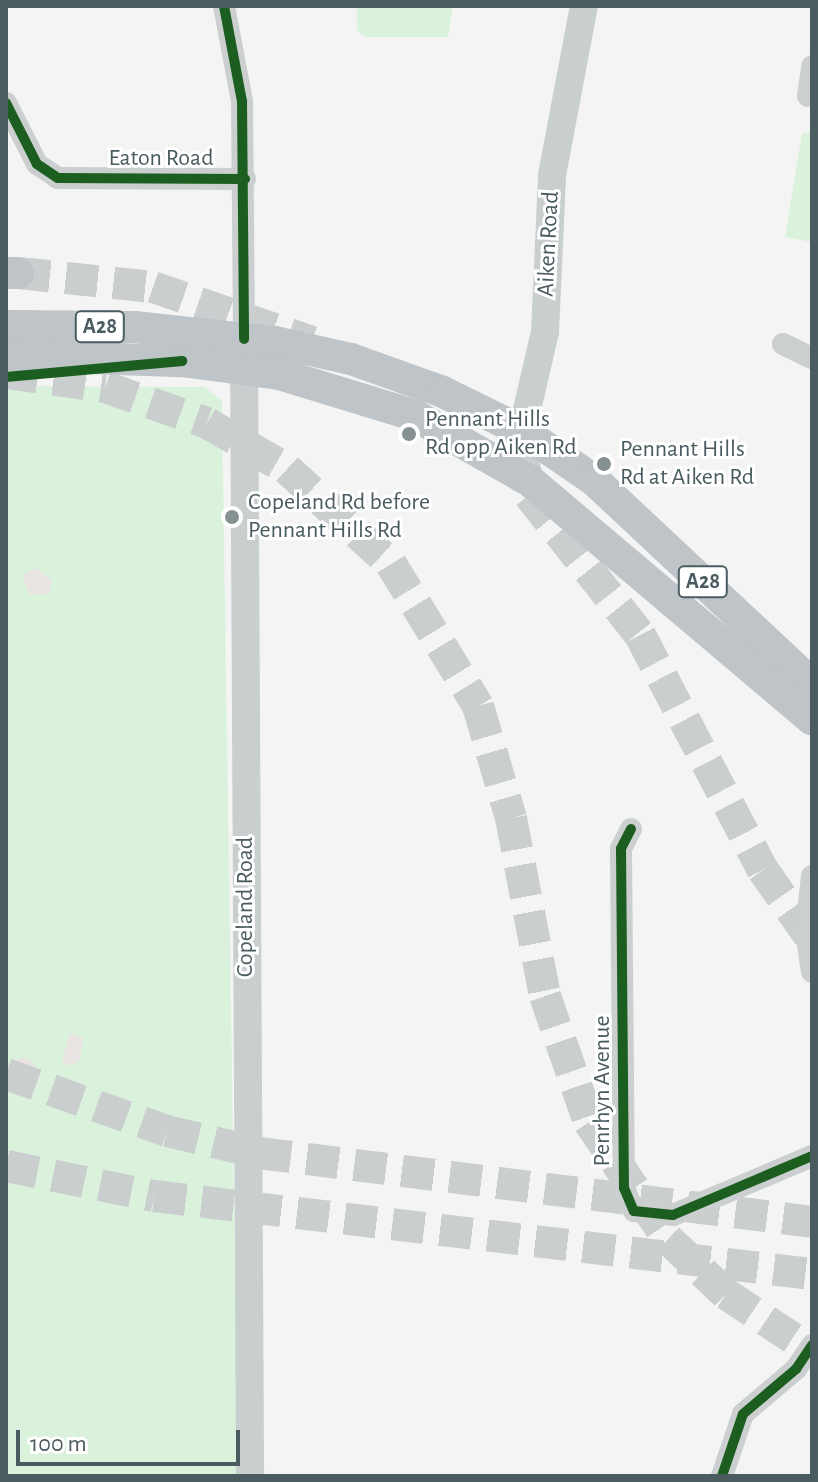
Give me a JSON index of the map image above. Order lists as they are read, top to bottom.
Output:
{
  "streets": {
    "highway": ["A28"],
    "main road": ["Aiken Road", "Copeland Road"],
    "street": ["Eaton Road", "Penrhyn Avenue"]
  },
  "crossings": [
    ["Eaton Road", "A28"],
    ["Eaton Road", "Copeland Road"],
    ["Aiken Road", "A28"],
    ["A28", "Copeland Road"]
  ],
  "places": ["Pennant Hills Rd opp Aiken Rd", "Pennant Hills Rd at Aiken Rd", "Copeland Rd before Pennant Hills Rd"],
  "scale_bar": "100 m"
}
